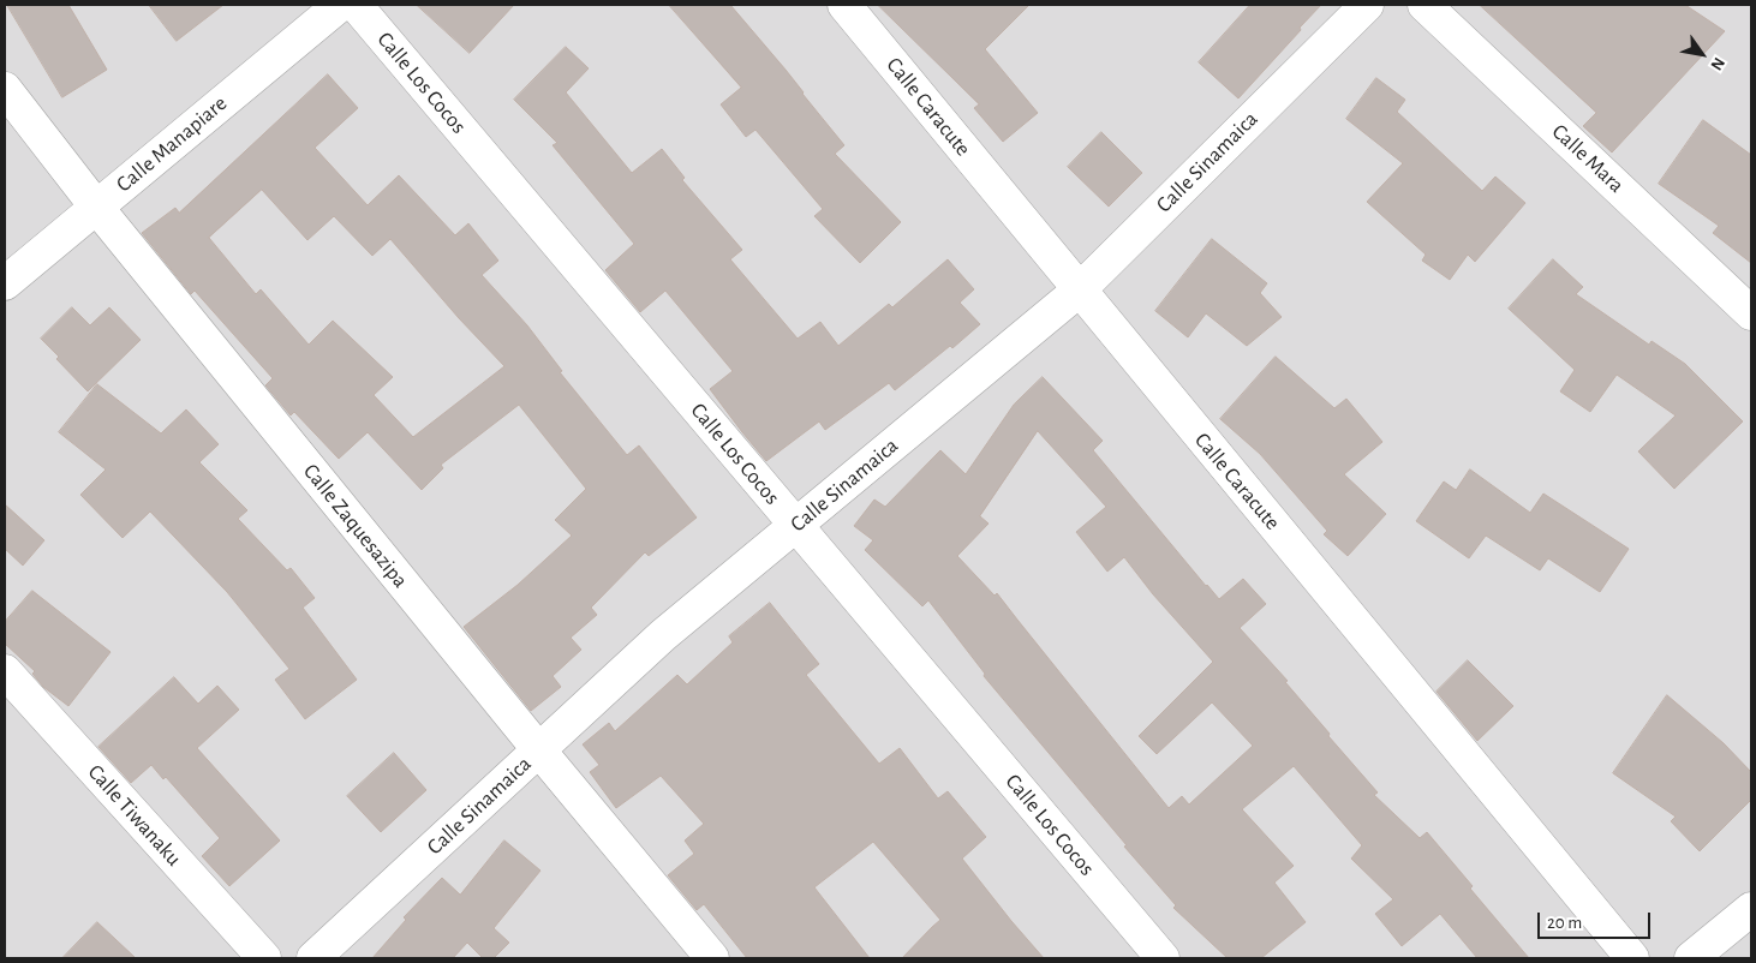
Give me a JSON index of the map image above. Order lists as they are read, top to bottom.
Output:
{
  "streets": {
    "street": [
      "Calle Los Cocos",
      "Calle Caracute",
      "Calle Manapiare",
      "Calle Mara",
      "Calle Sinamaica",
      "Calle Zaquesazipa",
      "Calle Tiwanaku"
    ]
  },
  "crossings": [
    ["Calle Los Cocos", "Calle Sinamaica"],
    ["Calle Caracute", "Calle Sinamaica"],
    ["Calle Manapiare", "Calle Zaquesazipa"],
    ["Calle Sinamaica", "Calle Zaquesazipa"]
  ],
  "scale_bar": "20 m",
  "north": "bottom right"
}
